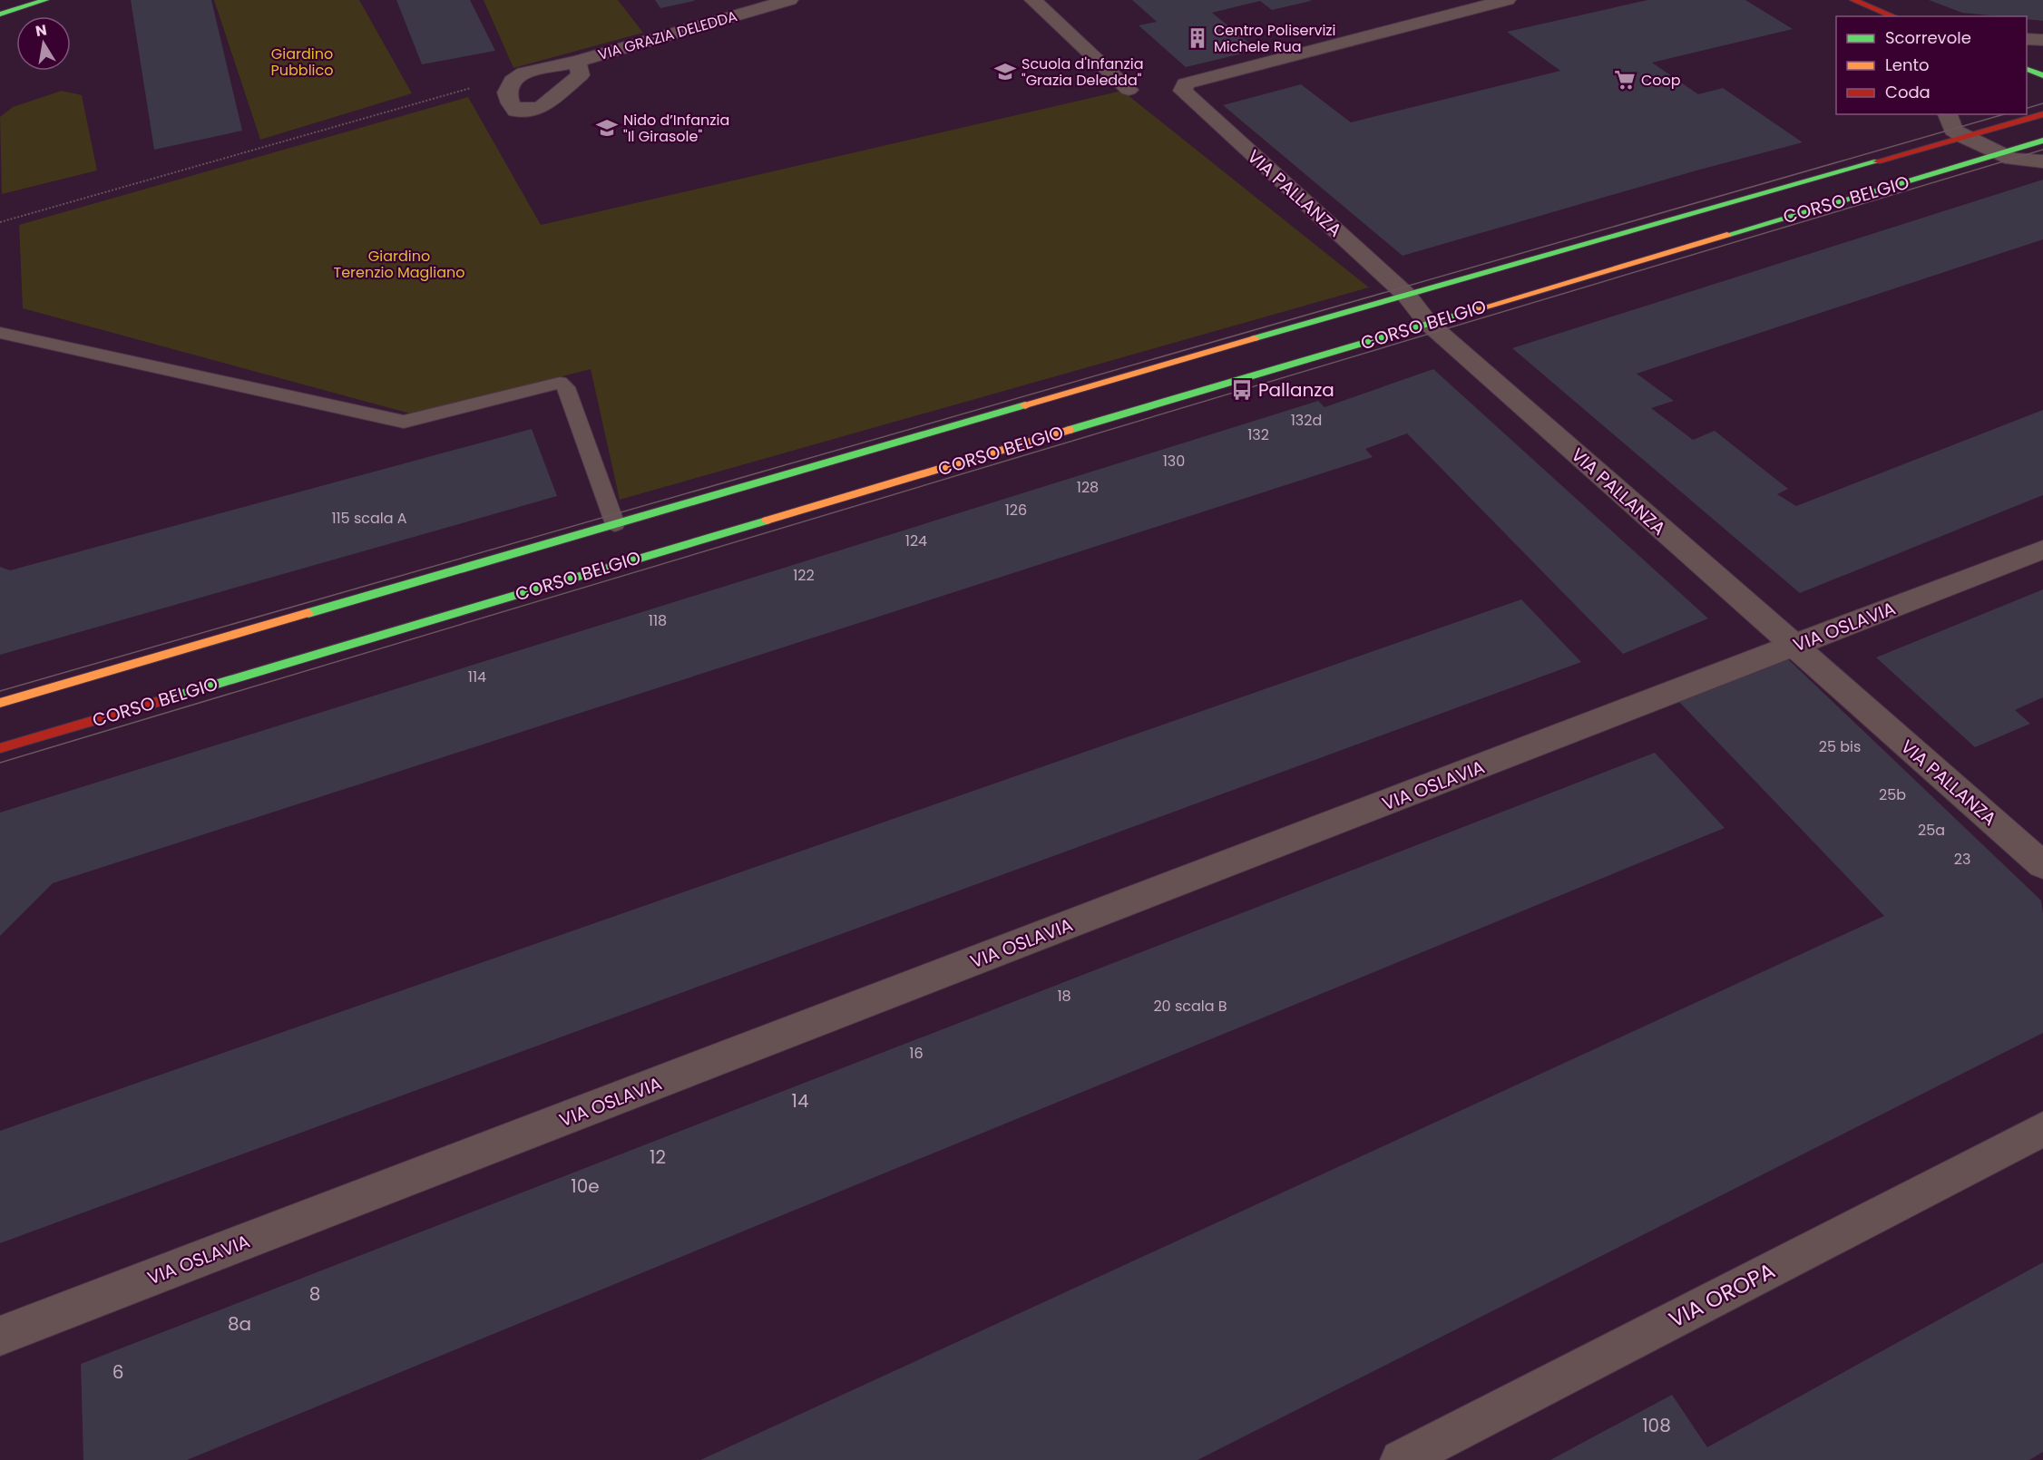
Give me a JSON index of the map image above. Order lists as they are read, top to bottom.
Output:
{
  "streets": {
    "main road": ["CORSO BELGIO"],
    "street": [
      "VIA GRAZIA DELEDDA",
      "VIA PALLANZA",
      "VIA OSLAVIA",
      "VIA OROPA"
    ]
  },
  "crossings": [
    ["VIA PALLANZA", "CORSO BELGIO"],
    ["VIA PALLANZA", "VIA OSLAVIA"]
  ],
  "parks": ["Giardino Pubblico", "Giardino Terenzio Magliano"],
  "places": {
    "building": ["Centro Poliservizi Michele Rua"],
    "school or university": ["Scuola d'Infanzia \"Grazia Deledda\"", "Nido d’Infanzia \"Il Girasole\""],
    "supermarket": ["Coop"],
    "bus stop": ["Pallanza"]
  },
  "house_numbers": [
    "132d",
    "132",
    "130",
    "128",
    "126",
    "115 scala A",
    "124",
    "122",
    "118",
    "114",
    "25 bis",
    "25b",
    "25a",
    "23",
    "18",
    "20 scala B",
    "16",
    "14",
    "12",
    "10e",
    "8",
    "8a",
    "6",
    "108"
  ],
  "legend": ["Scorrevole", "Lento", "Coda"],
  "north": "top"
}
